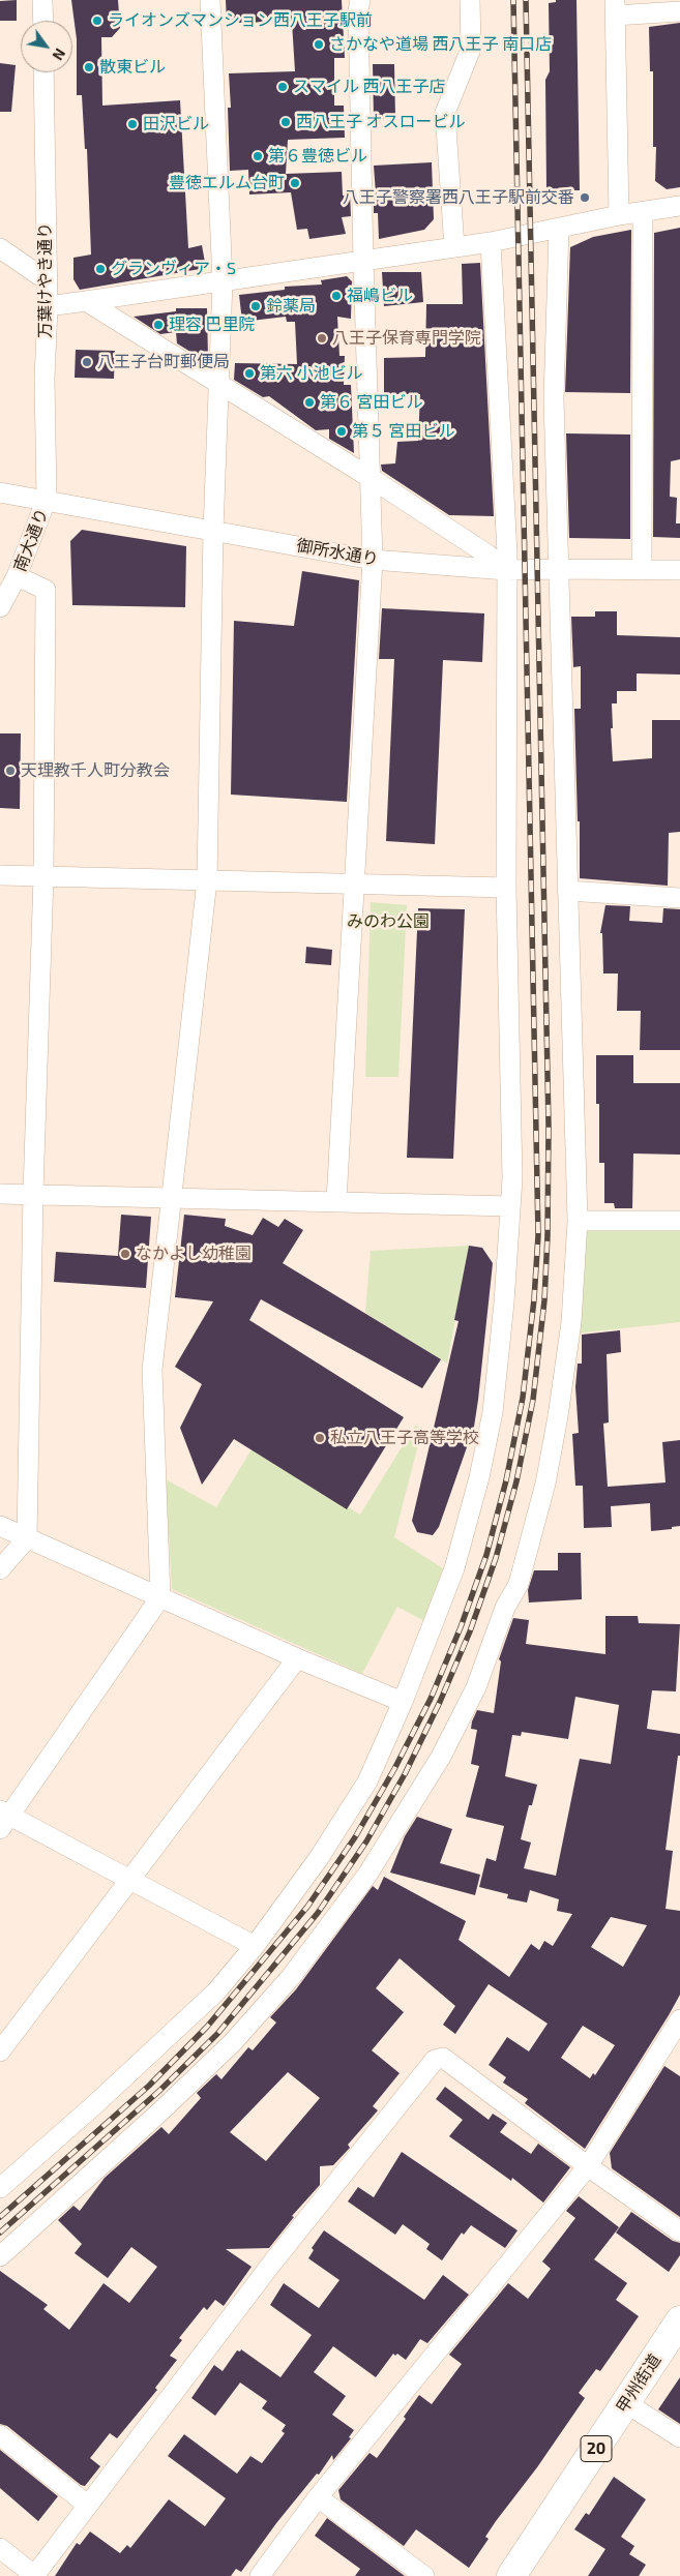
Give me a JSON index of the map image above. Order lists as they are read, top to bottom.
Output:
{
  "streets": {
    "highway": ["甲州街道", "20"],
    "street": ["万葉けやき通り", "南大通り", "御所水通り"]
  },
  "crossings": [
    ["万葉けやき通り", "南大通り"],
    ["万葉けやき通り", "御所水通り"],
    ["南大通り", "御所水通り"]
  ],
  "parks": ["みのわ公園"],
  "places": [
    "ライオンズマンション西八王子駅前",
    "さかなや道場 西八王子 南口店",
    "散東ビル",
    "スマイル 西八王子店",
    "西八王子 オスロービル",
    "田沢ビル",
    "第６豊徳ビル",
    "豊徳エルム台町",
    "八王子警察署西八王子駅前交番",
    "グランヴィア・S",
    "福嶋ビル",
    "鈴薬局",
    "理容 巴里院",
    "八王子保育専門学院",
    "八王子台町郵便局",
    "第六 小池ビル",
    "第６ 宮田ビル",
    "第５ 宮田ビル",
    "天理教千人町分教会",
    "なかよし幼稚園",
    "私立八王子高等学校"
  ],
  "north": "bottom right"
}
